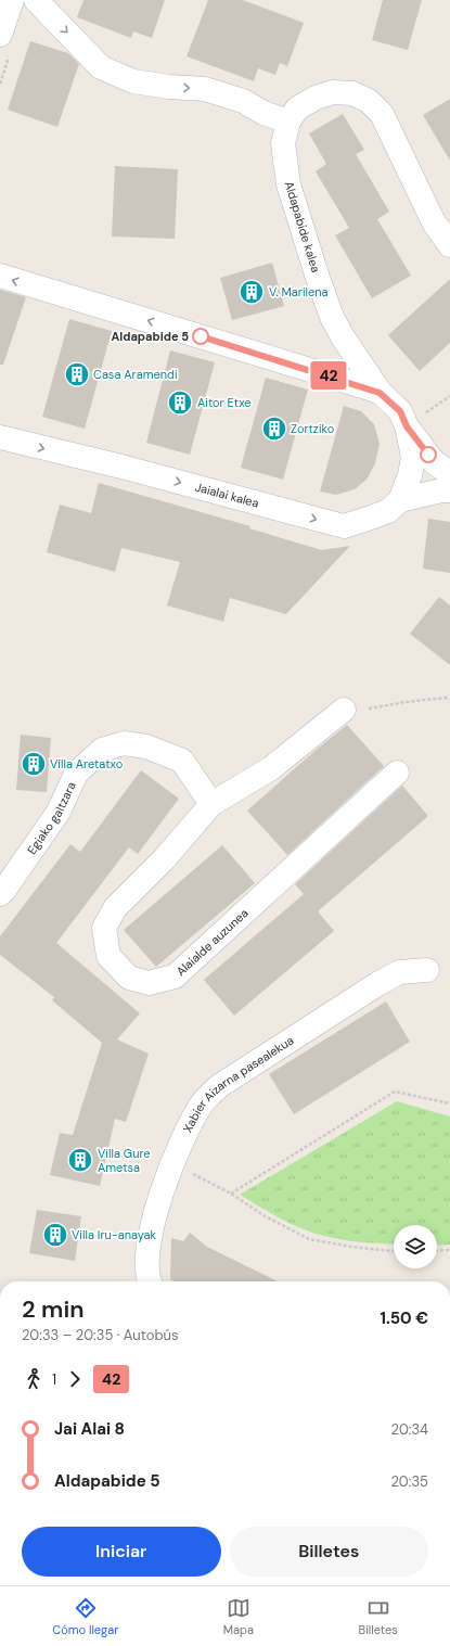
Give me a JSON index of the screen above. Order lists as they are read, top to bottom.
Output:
{
  "streets": {
    "street": [
      "Aldapabide kalea",
      "Jaialai kalea",
      "Egiako galtzara",
      "Alaialde auzunea",
      "Xabier Aizarna pasealekua"
    ]
  },
  "crossings": [
    ["Egiako galtzara", "Alaialde auzunea"]
  ],
  "one_way": ["Aldapabide kalea", "Jaialai kalea"],
  "places": {
    "building": [
      "V. Marilena",
      "Casa Aramendi",
      "Aitor Etxe",
      "Zortziko",
      "Villa Aretatxo",
      "Villa Gure Ametsa",
      "Villa Iru-anayak"
    ],
    "other": ["Aldapabide 5"]
  },
  "lines": ["bus line 42"],
  "page": {
    "on_map": "42",
    "heading": ["2 min", "20:33 – 20:35 · Autobús", "1.50 €"],
    "legs": ["1", "42"],
    "list": [
      {
        "name": "Jai Alai 8",
        "value": "20:34"
      },
      {
        "name": "Aldapabide 5",
        "value": "20:35"
      }
    ],
    "buttons": ["Iniciar", "Billetes"],
    "tabs": ["Cómo llegar", "Mapa", "Billetes"]
  }
}
